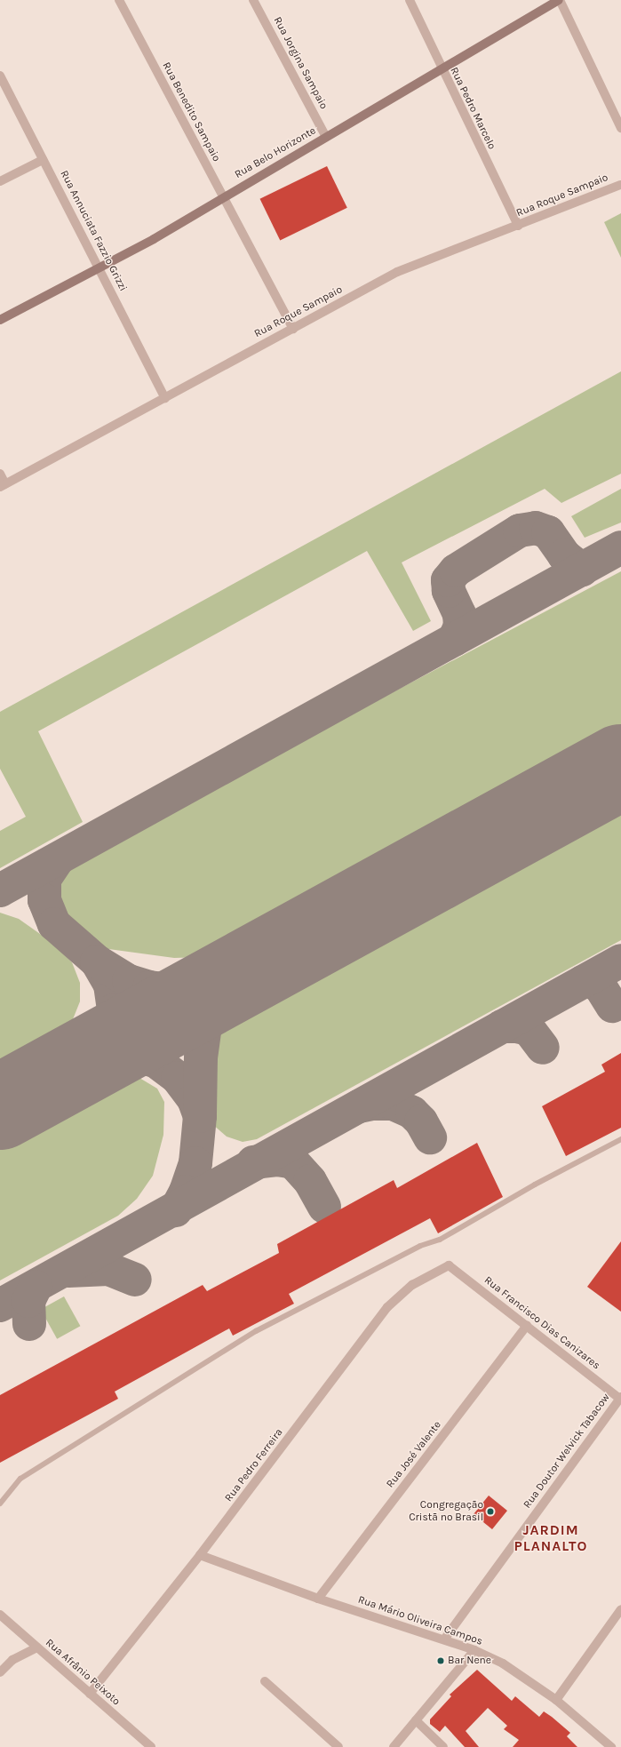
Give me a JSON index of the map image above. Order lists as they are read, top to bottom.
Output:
{
  "streets": {
    "street": [
      "Rua Jorgina Sampaio",
      "Rua Pedro Marcelo",
      "Rua Benedito Sampaio",
      "Rua Belo Horizonte",
      "Rua Roque Sampaio",
      "Rua Annuciata Fazzio Grizzi",
      "Rua Francisco Dias Canizares",
      "Rua Doutor Welvick Tabacow",
      "Rua José Valente",
      "Rua Pedro Ferreira",
      "Rua Mário Oliveira Campos",
      "Rua Afrânio Peixoto"
    ]
  },
  "crossings": [
    ["Rua Jorgina Sampaio", "Rua Belo Horizonte"],
    ["Rua Pedro Marcelo", "Rua Belo Horizonte"],
    ["Rua Pedro Marcelo", "Rua Roque Sampaio"],
    ["Rua Benedito Sampaio", "Rua Belo Horizonte"],
    ["Rua Benedito Sampaio", "Rua Roque Sampaio"],
    ["Rua Belo Horizonte", "Rua Annuciata Fazzio Grizzi"],
    ["Rua Roque Sampaio", "Rua Annuciata Fazzio Grizzi"],
    ["Rua Francisco Dias Canizares", "Rua Doutor Welvick Tabacow"],
    ["Rua Francisco Dias Canizares", "Rua José Valente"],
    ["Rua Francisco Dias Canizares", "Rua Pedro Ferreira"],
    ["Rua Doutor Welvick Tabacow", "Rua Mário Oliveira Campos"],
    ["Rua José Valente", "Rua Mário Oliveira Campos"],
    ["Rua Pedro Ferreira", "Rua Mário Oliveira Campos"],
    ["Rua Pedro Ferreira", "Rua Afrânio Peixoto"]
  ],
  "districts": ["JARDIM PLANALTO"],
  "places": ["Congregação Cristã no Brasil", "Bar Nene"]
}
